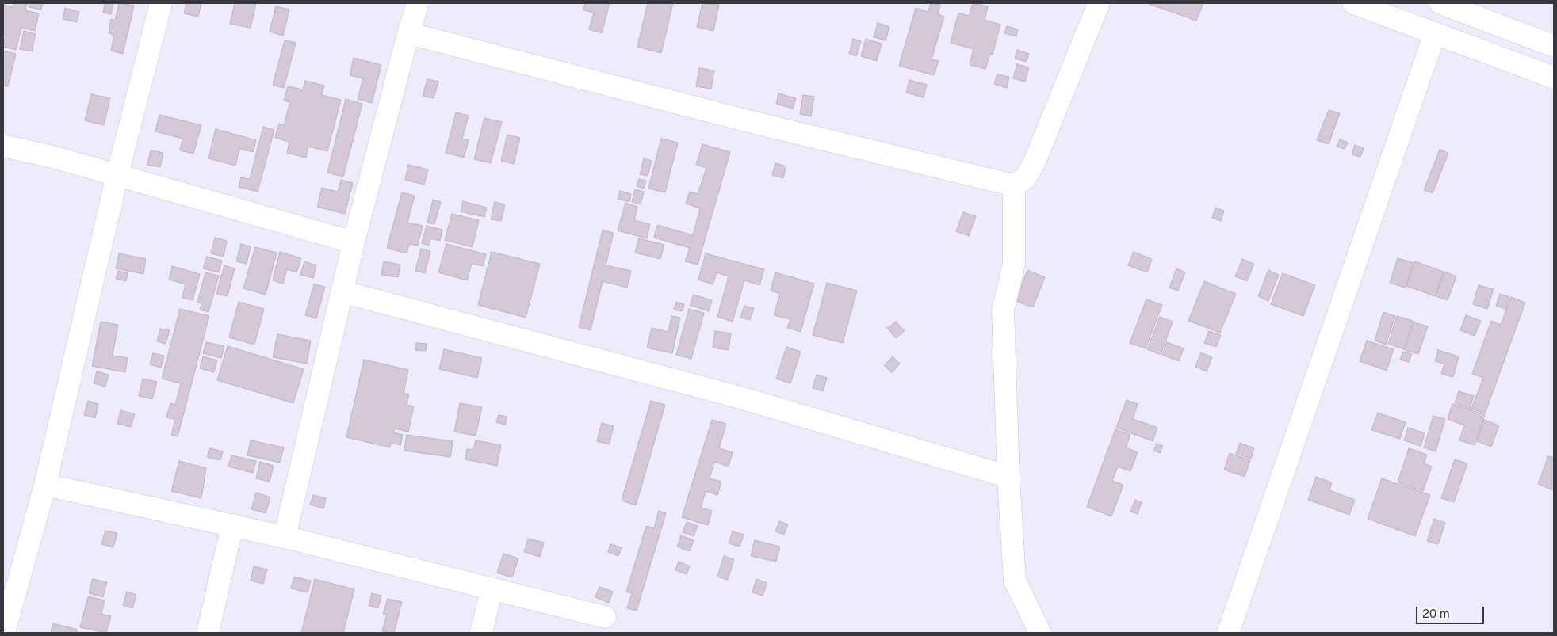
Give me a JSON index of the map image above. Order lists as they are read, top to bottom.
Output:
{
  "scale_bar": "20 m"
}
